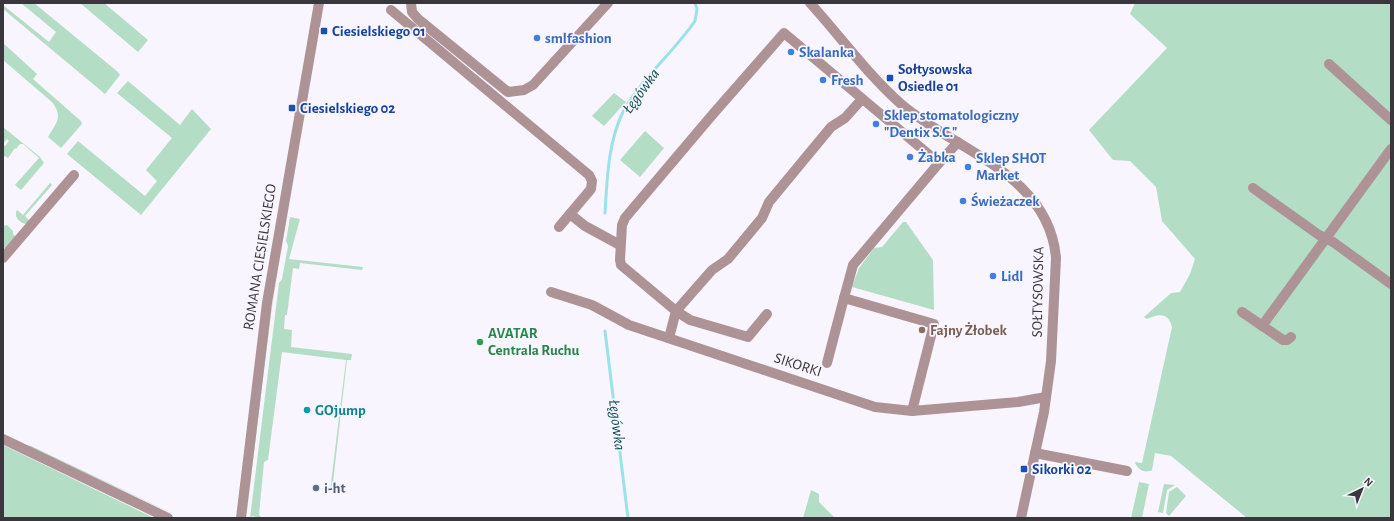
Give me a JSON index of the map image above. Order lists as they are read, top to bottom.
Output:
{
  "streets": {
    "street": ["ROMANA CIESIELSKIEGO", "SOŁTYSOWSKA", "SIKORKI"]
  },
  "crossings": [
    ["SOŁTYSOWSKA", "SIKORKI"]
  ],
  "water": ["Łęgówka"],
  "places": {
    "transit": [
      "Ciesielskiego 01",
      "Sołtysowska Osiedle 01",
      "Ciesielskiego 02",
      "Sikorki 02"
    ],
    "other": [
      "smlfashion",
      "Skalanka",
      "Fresh",
      "Sklep stomatologiczny \"Dentix S.C.\"",
      "Żabka",
      "Sklep SHOT Market",
      "Świeżaczek",
      "Lidl",
      "Fajny Żłobek",
      "AVATAR Centrala Ruchu",
      "GOjump",
      "i-ht"
    ]
  },
  "north": "top right"
}
